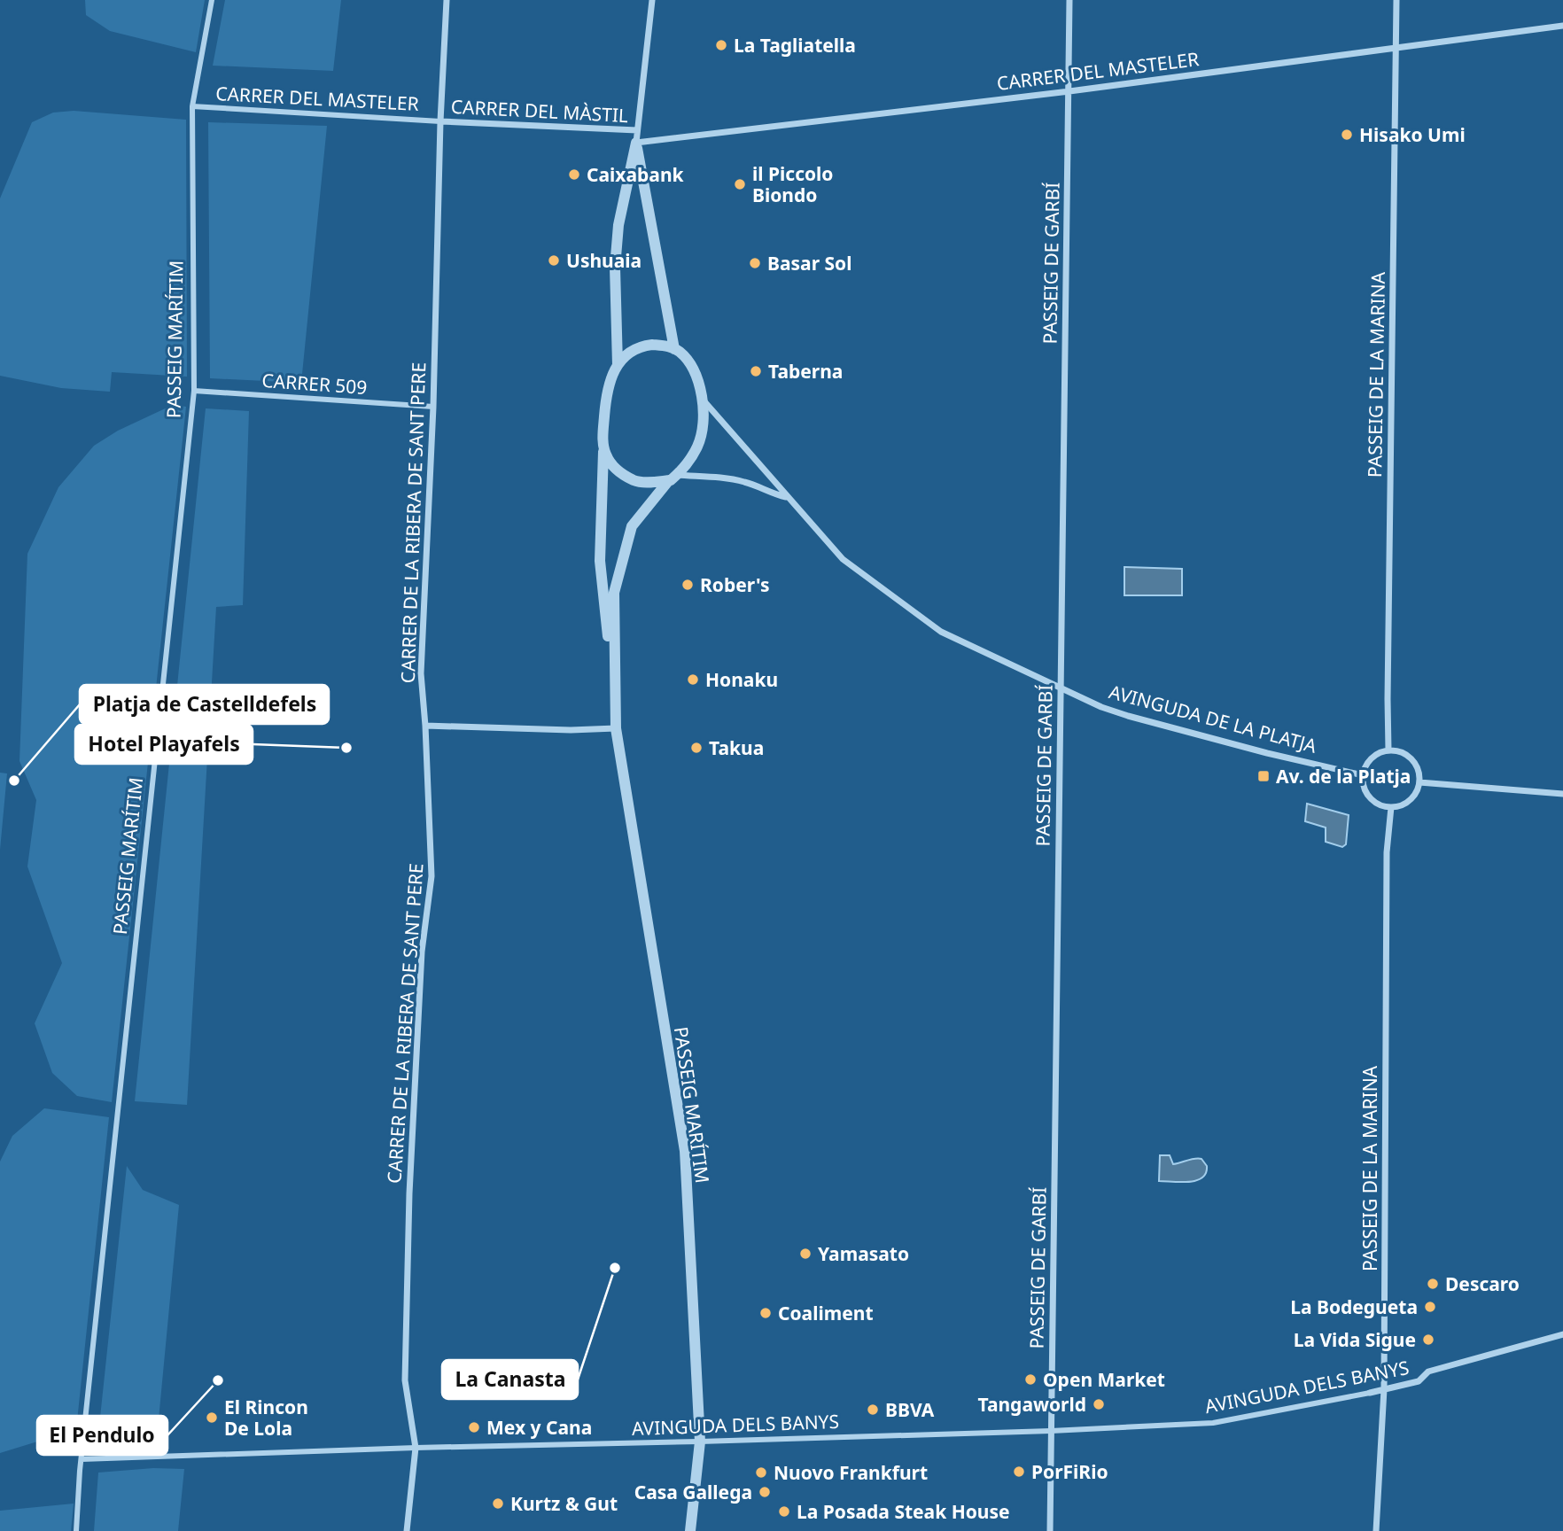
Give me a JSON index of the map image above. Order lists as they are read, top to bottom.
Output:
{
  "streets": {
    "street": [
      "CARRER DEL MASTELER",
      "CARRER DEL MÀSTIL",
      "PASSEIG DE GARBÍ",
      "PASSEIG MARÍTIM",
      "PASSEIG DE LA MARINA",
      "CARRER 509",
      "CARRER DE LA RIBERA DE SANT PERE",
      "AVINGUDA DE LA PLATJA",
      "AVINGUDA DELS BANYS"
    ]
  },
  "crossings": [
    ["CARRER DEL MASTELER", "CARRER DEL MÀSTIL"],
    ["CARRER DEL MASTELER", "PASSEIG DE GARBÍ"],
    ["CARRER DEL MASTELER", "PASSEIG MARÍTIM"],
    ["CARRER DEL MASTELER", "PASSEIG DE LA MARINA"],
    ["CARRER DEL MASTELER", "CARRER DE LA RIBERA DE SANT PERE"],
    ["CARRER DEL MÀSTIL", "CARRER DE LA RIBERA DE SANT PERE"],
    ["PASSEIG DE GARBÍ", "AVINGUDA DE LA PLATJA"],
    ["PASSEIG DE GARBÍ", "AVINGUDA DELS BANYS"],
    ["PASSEIG MARÍTIM", "CARRER 509"],
    ["PASSEIG MARÍTIM", "AVINGUDA DE LA PLATJA"],
    ["PASSEIG MARÍTIM", "AVINGUDA DELS BANYS"],
    ["PASSEIG DE LA MARINA", "AVINGUDA DE LA PLATJA"],
    ["PASSEIG DE LA MARINA", "AVINGUDA DELS BANYS"],
    ["CARRER 509", "CARRER DE LA RIBERA DE SANT PERE"],
    ["CARRER DE LA RIBERA DE SANT PERE", "AVINGUDA DELS BANYS"]
  ],
  "places": {
    "other": [
      "La Tagliatella",
      "Hisako Umi",
      "Caixabank",
      "il Piccolo Biondo",
      "Ushuaia",
      "Basar Sol",
      "Taberna",
      "Rober's",
      "Honaku",
      "Hotel Playafels",
      "Takua",
      "Platja de Castelldefels",
      "Yamasato",
      "La Canasta",
      "Descaro",
      "La Bodegueta",
      "Coaliment",
      "La Vida Sigue",
      "Open Market",
      "El Pendulo",
      "Tangaworld",
      "BBVA",
      "El Rincon De Lola",
      "Mex y Cana",
      "PorFiRio",
      "Nuovo Frankfurt",
      "Casa Gallega",
      "Kurtz & Gut",
      "La Posada Steak House"
    ],
    "transit": ["Av. de la Platja"]
  }
}
